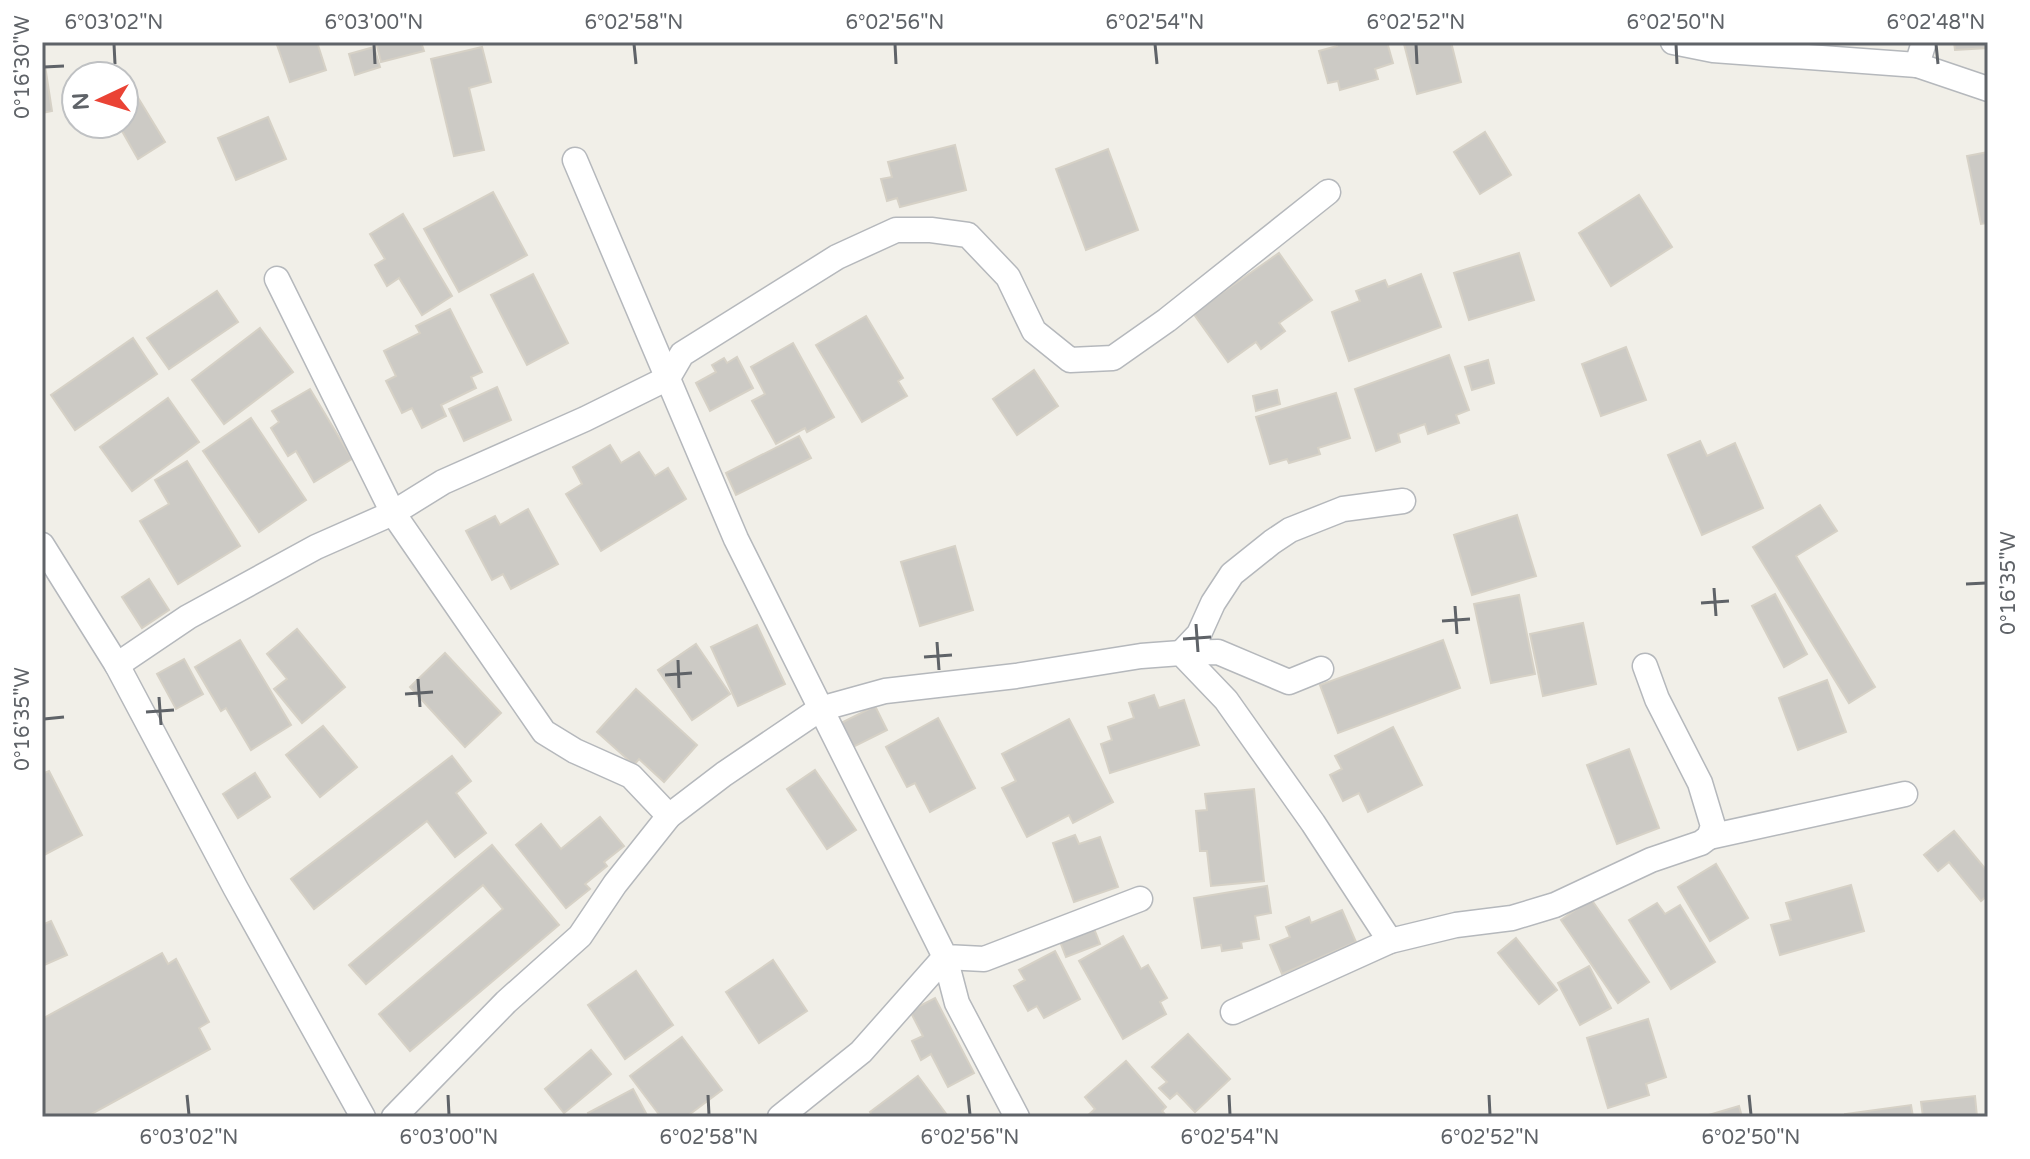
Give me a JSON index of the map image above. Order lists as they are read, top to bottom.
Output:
{
  "north": "left",
  "coordinates": [
    "6°03'02\"N",
    "6°03'00\"N",
    "6°02'58\"N",
    "6°02'56\"N",
    "6°02'54\"N",
    "6°02'52\"N",
    "6°02'50\"N",
    "6°02'48\"N",
    "0°16'30\"W",
    "0°16'35\"W"
  ]
}
